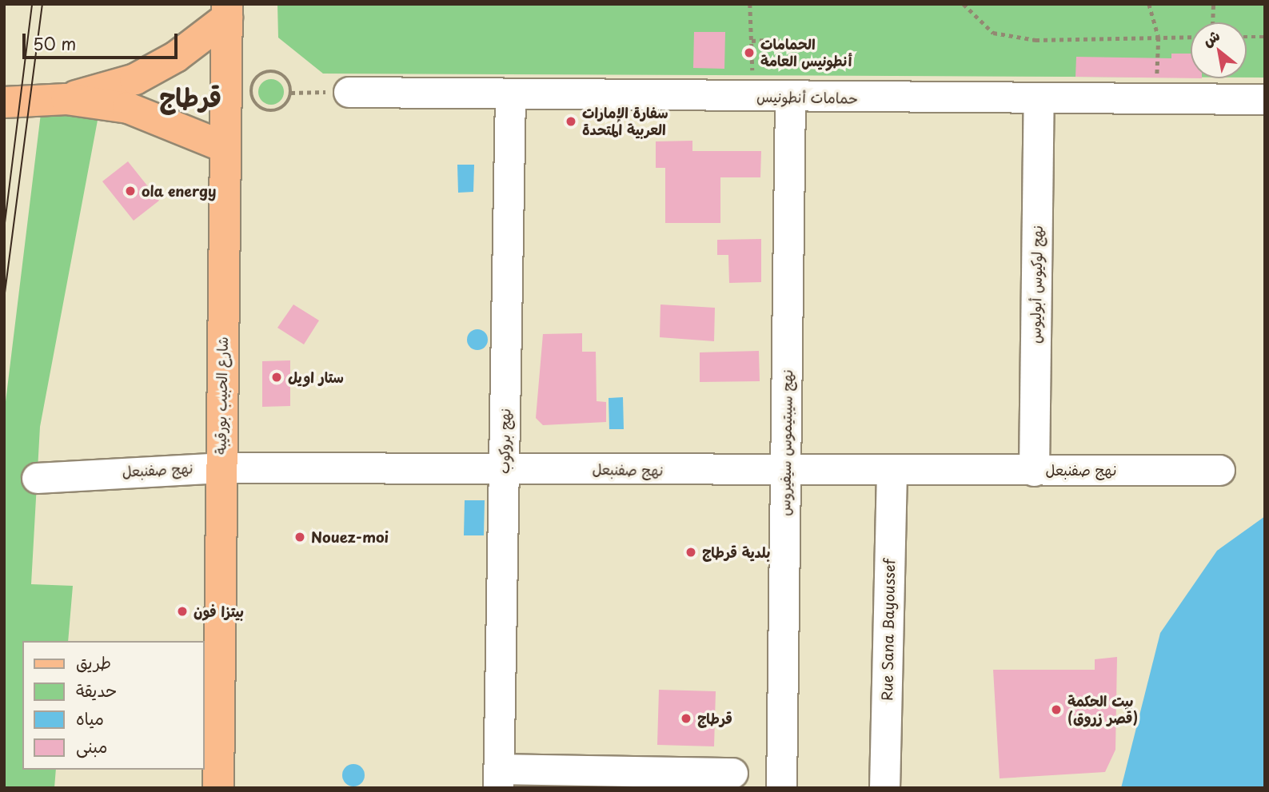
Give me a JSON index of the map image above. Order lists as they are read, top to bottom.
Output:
{
  "streets": {
    "main road": ["شارع الحبيب بورقيبة"],
    "street": [
      "حمامات أنطونيس",
      "نهج لوكيوس أبوليوس",
      "نهج بروكوب",
      "نهج سيبتيموس سيفيروس",
      "نهج صفنبعل",
      "Rue Sana Bayoussef"
    ]
  },
  "crossings": [
    ["حمامات أنطونيس", "نهج لوكيوس أبوليوس"],
    ["حمامات أنطونيس", "نهج بروكوب"],
    ["حمامات أنطونيس", "نهج سيبتيموس سيفيروس"],
    ["نهج لوكيوس أبوليوس", "نهج صفنبعل"],
    ["شارع الحبيب بورقيبة", "نهج صفنبعل"],
    ["نهج بروكوب", "نهج صفنبعل"],
    ["نهج سيبتيموس سيفيروس", "نهج صفنبعل"],
    ["نهج صفنبعل", "Rue Sana Bayoussef"]
  ],
  "districts": ["قرطاج"],
  "places": [
    "الحمامات أنطونيس العامة",
    "سفارة الإمارات العربية المتحدة",
    "ola energy",
    "ستار اويل",
    "Nouez-moi",
    "بلدية قرطاج",
    "بيتزا فون",
    "بيت الحكمة (قصر زروق)",
    "قرطاج"
  ],
  "legend": [
    "طريق",
    "حديقة",
    "مياه",
    "مبنى"
  ],
  "scale_bar": "50 m",
  "north": "top left"
}
